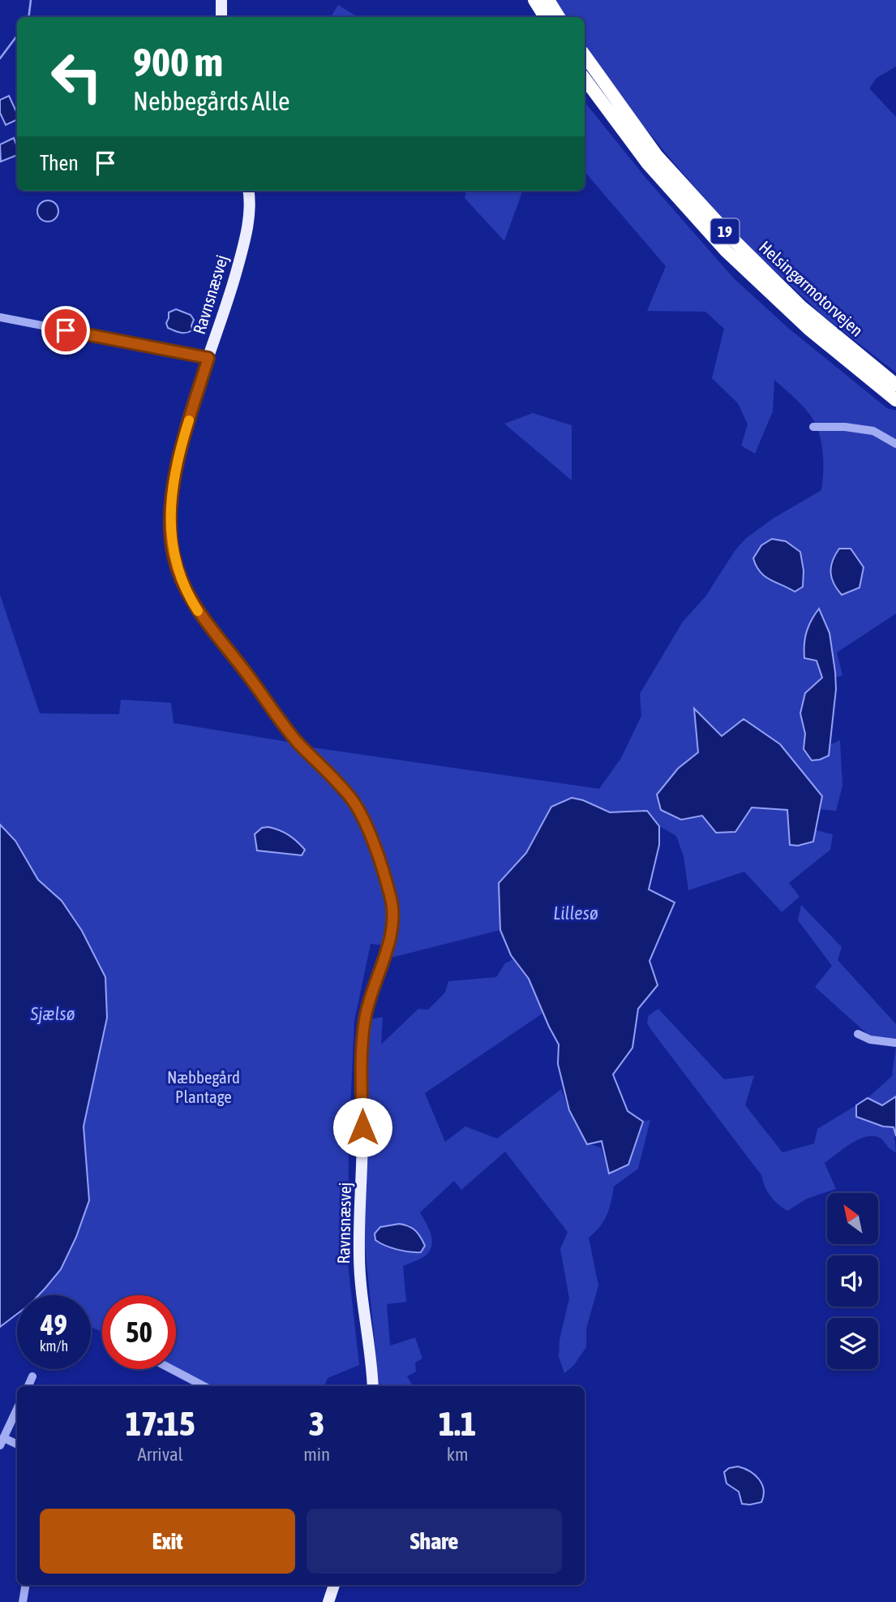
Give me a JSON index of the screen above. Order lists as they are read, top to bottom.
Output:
{
  "streets": {
    "highway": ["19", "Helsingørmotorvejen"],
    "main road": ["Ravnsnæsvej"]
  },
  "water": ["Lillesø", "Sjælsø"],
  "parks": ["Næbbegård Plantage"],
  "north": "top left",
  "page": {
    "turn": ["900 m", "Nebbegårds Alle"],
    "then": "Then",
    "speed": "49 km/h",
    "limit": "50",
    "eta": [
      "17:15",
      "Arrival",
      "3",
      "min",
      "1.1",
      "km"
    ],
    "buttons": ["Exit", "Share"]
  }
}
